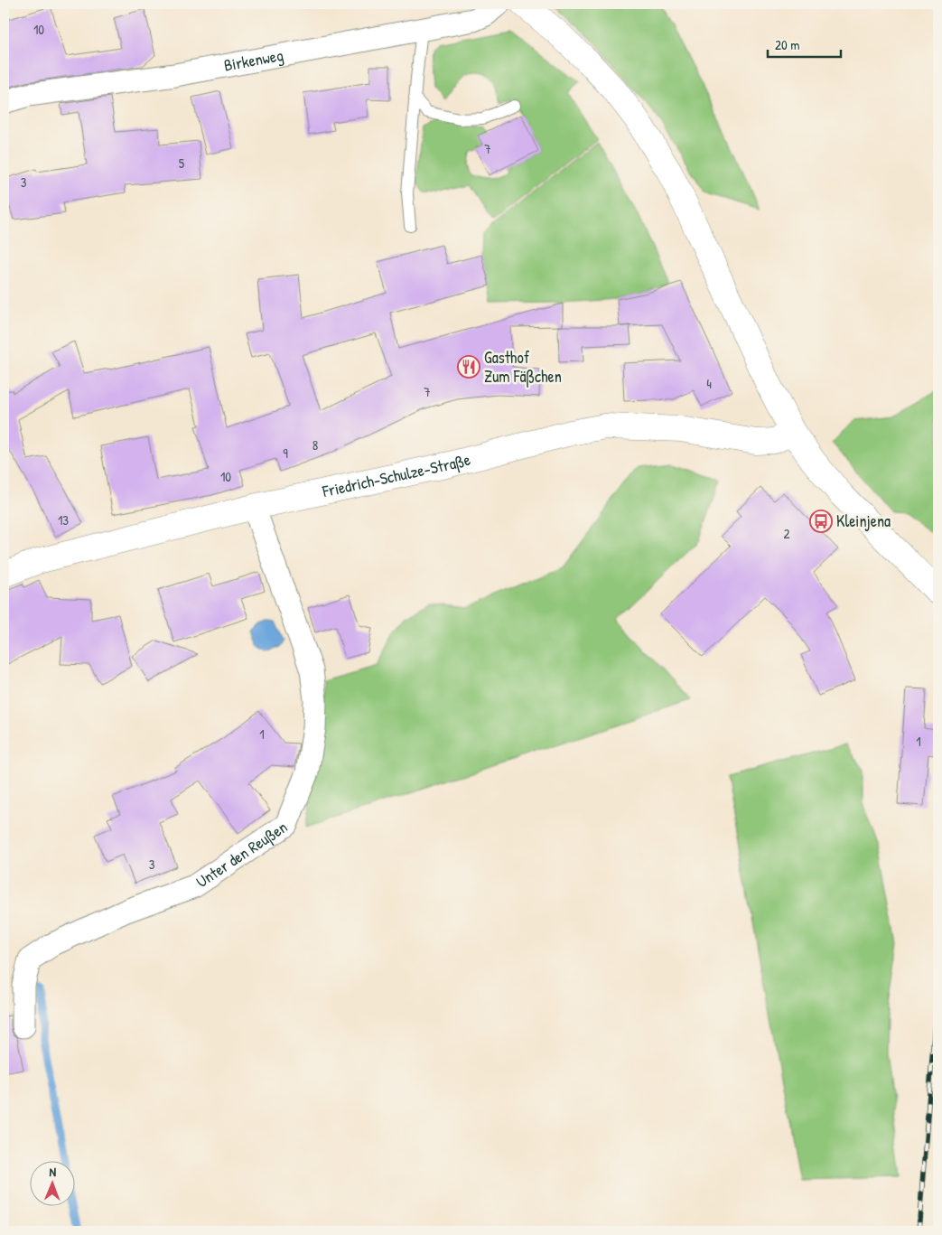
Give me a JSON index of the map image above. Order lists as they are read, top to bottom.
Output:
{
  "streets": {
    "street": ["Birkenweg", "Friedrich-Schulze-Straße", "Unter den Reußen"]
  },
  "crossings": [
    ["Friedrich-Schulze-Straße", "Unter den Reußen"]
  ],
  "places": {
    "restaurant": ["Gasthof Zum Fäßchen"],
    "bus stop": ["Kleinjena"]
  },
  "house_numbers": [
    "10",
    "7",
    "5",
    "3",
    "4",
    "7",
    "8",
    "9",
    "10",
    "13",
    "2",
    "1",
    "1",
    "3"
  ],
  "scale_bar": "20 m",
  "north": "top"
}
